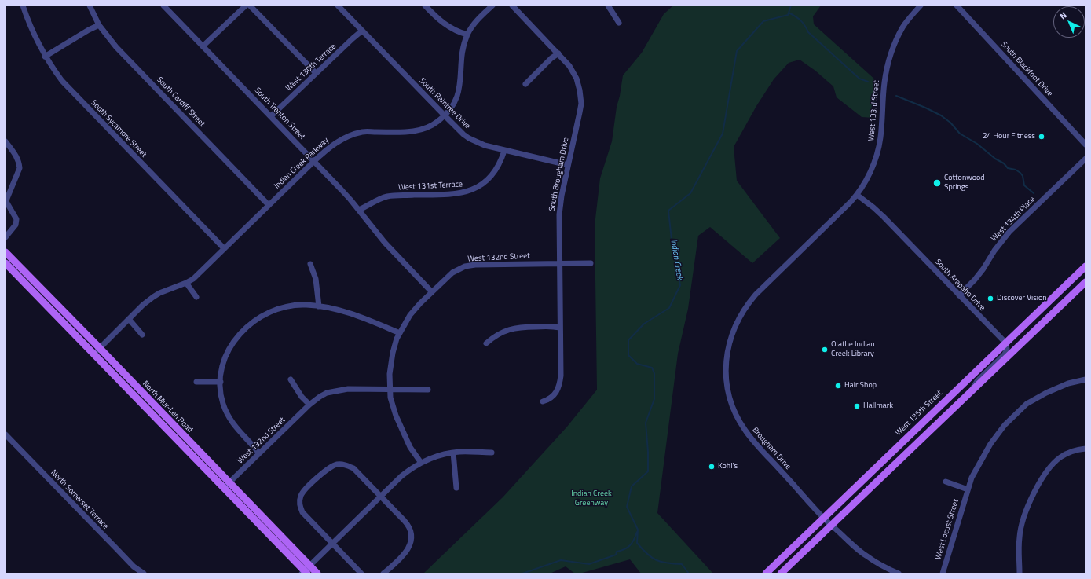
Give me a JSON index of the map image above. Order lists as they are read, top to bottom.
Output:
{
  "streets": {
    "main road": ["North Mur-Len Road", "West 135th Street"],
    "street": [
      "West 130th Terrace",
      "South Blackfoot Drive",
      "South Cardiff Street",
      "South Raintree Drive",
      "West 133rd Street",
      "South Trenton Street",
      "South Sycamore Street",
      "Indian Creek Parkway",
      "South Brougham Drive",
      "West 131st Terrace",
      "West 134th Place",
      "West 132nd Street",
      "South Arapaho Drive",
      "Brougham Drive",
      "North Somerset Terrace",
      "West Locust Street"
    ]
  },
  "crossings": [
    ["West 130th Terrace", "South Raintree Drive"],
    ["West 130th Terrace", "South Trenton Street"],
    ["South Cardiff Street", "Indian Creek Parkway"],
    ["South Raintree Drive", "Indian Creek Parkway"],
    ["South Raintree Drive", "South Brougham Drive"],
    ["South Raintree Drive", "West 131st Terrace"],
    ["West 133rd Street", "South Arapaho Drive"],
    ["West 133rd Street", "Brougham Drive"],
    ["South Trenton Street", "Indian Creek Parkway"],
    ["South Trenton Street", "West 131st Terrace"],
    ["South Trenton Street", "West 132nd Street"],
    ["South Sycamore Street", "Indian Creek Parkway"],
    ["Indian Creek Parkway", "North Mur-Len Road"],
    ["South Brougham Drive", "West 132nd Street"],
    ["West 134th Place", "South Arapaho Drive"],
    ["West 132nd Street", "North Mur-Len Road"],
    ["South Arapaho Drive", "West 135th Street"],
    ["West 135th Street", "Brougham Drive"]
  ],
  "water": ["Indian Creek"],
  "parks": ["Indian Creek Greenway"],
  "places": [
    "24 Hour Fitness",
    "Cottonwood Springs",
    "Discover Vision",
    "Olathe Indian Creek Library",
    "Hair Shop",
    "Hallmark",
    "Kohl's"
  ],
  "north": "top left"
}
